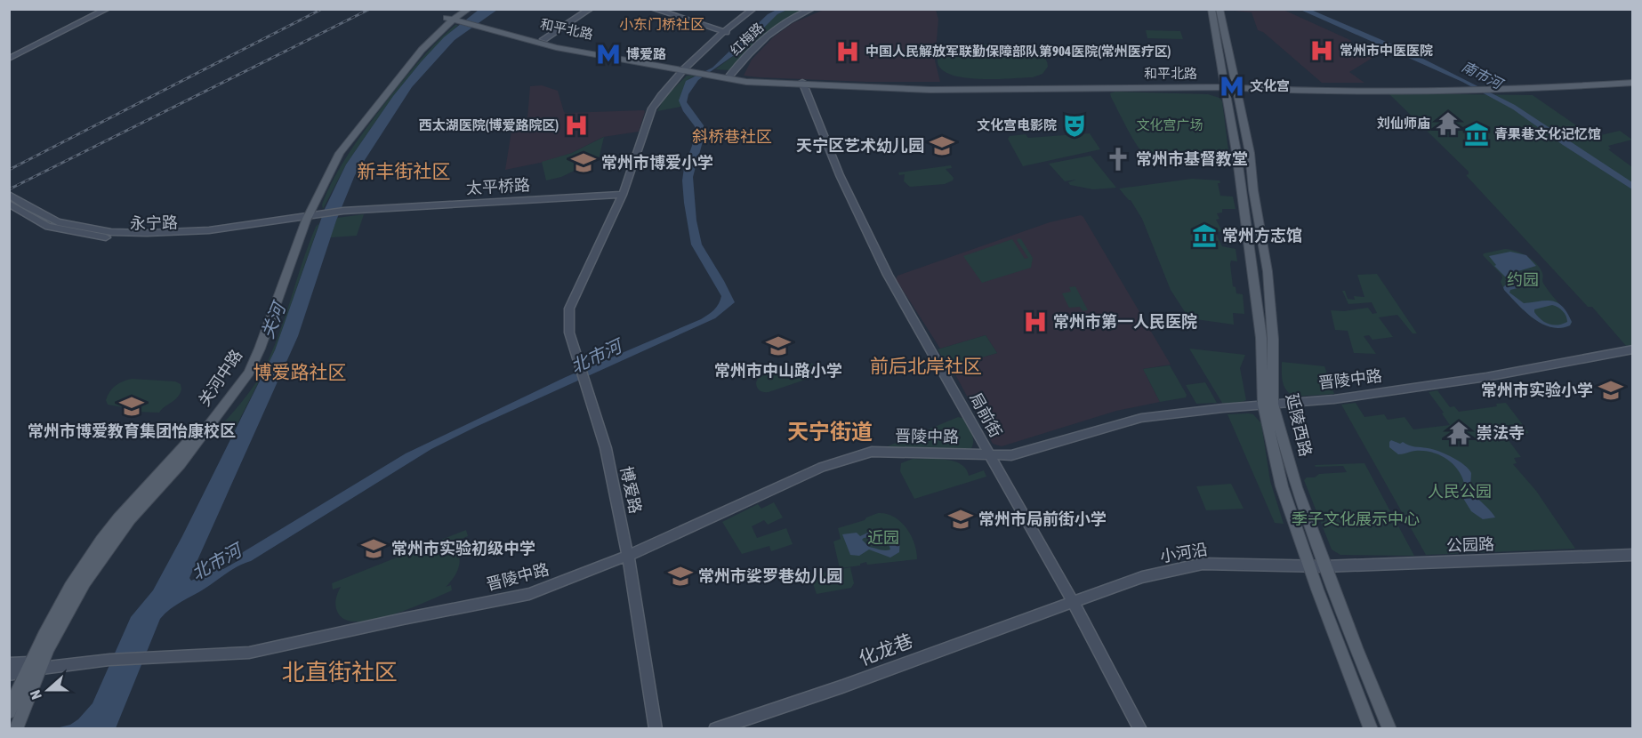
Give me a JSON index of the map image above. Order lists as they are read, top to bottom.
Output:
{
  "streets": {
    "main road": [
      "和平北路",
      "红梅路",
      "永宁路",
      "关河中路",
      "晋陵中路",
      "局前街",
      "延陵西路",
      "博爱路",
      "公园路",
      "小河沿",
      "化龙巷"
    ]
  },
  "crossings": [
    ["和平北路", "红梅路"],
    ["和平北路", "局前街"],
    ["和平北路", "延陵西路"],
    ["和平北路", "博爱路"],
    ["永宁路", "关河中路"],
    ["关河中路", "晋陵中路"],
    ["晋陵中路", "局前街"],
    ["晋陵中路", "延陵西路"],
    ["晋陵中路", "博爱路"],
    ["局前街", "小河沿"],
    ["局前街", "化龙巷"],
    ["延陵西路", "公园路"],
    ["延陵西路", "小河沿"],
    ["公园路", "小河沿"],
    ["小河沿", "化龙巷"]
  ],
  "districts": [
    "小东门桥社区",
    "斜桥巷社区",
    "新丰街社区",
    "前后北岸社区",
    "博爱路社区",
    "天宁街道",
    "北直街社区"
  ],
  "water": ["南市河", "关河", "北市河"],
  "parks": [
    "文化宫广场",
    "约园",
    "人民公园",
    "季子文化展示中心",
    "近园"
  ],
  "places": {
    "hospital": [
      "常州市中医医院",
      "中国人民解放军联勤保障部队第904医院(常州医疗区)",
      "西太湖医院(博爱路院区)",
      "常州市第一人民医院"
    ],
    "metro station": ["博爱路", "文化宫"],
    "temple": ["刘仙师庙", "崇法寺"],
    "theatre": ["文化宫电影院"],
    "museum": ["青果巷文化记忆馆", "常州方志馆"],
    "school or university": [
      "天宁区艺术幼儿园",
      "常州市博爱小学",
      "常州市中山路小学",
      "常州市实验小学",
      "常州市博爱教育集团怡康校区",
      "常州市局前街小学",
      "常州市实验初级中学",
      "常州市娑罗巷幼儿园"
    ],
    "church": ["常州市基督教堂"]
  },
  "north": "left"
}
